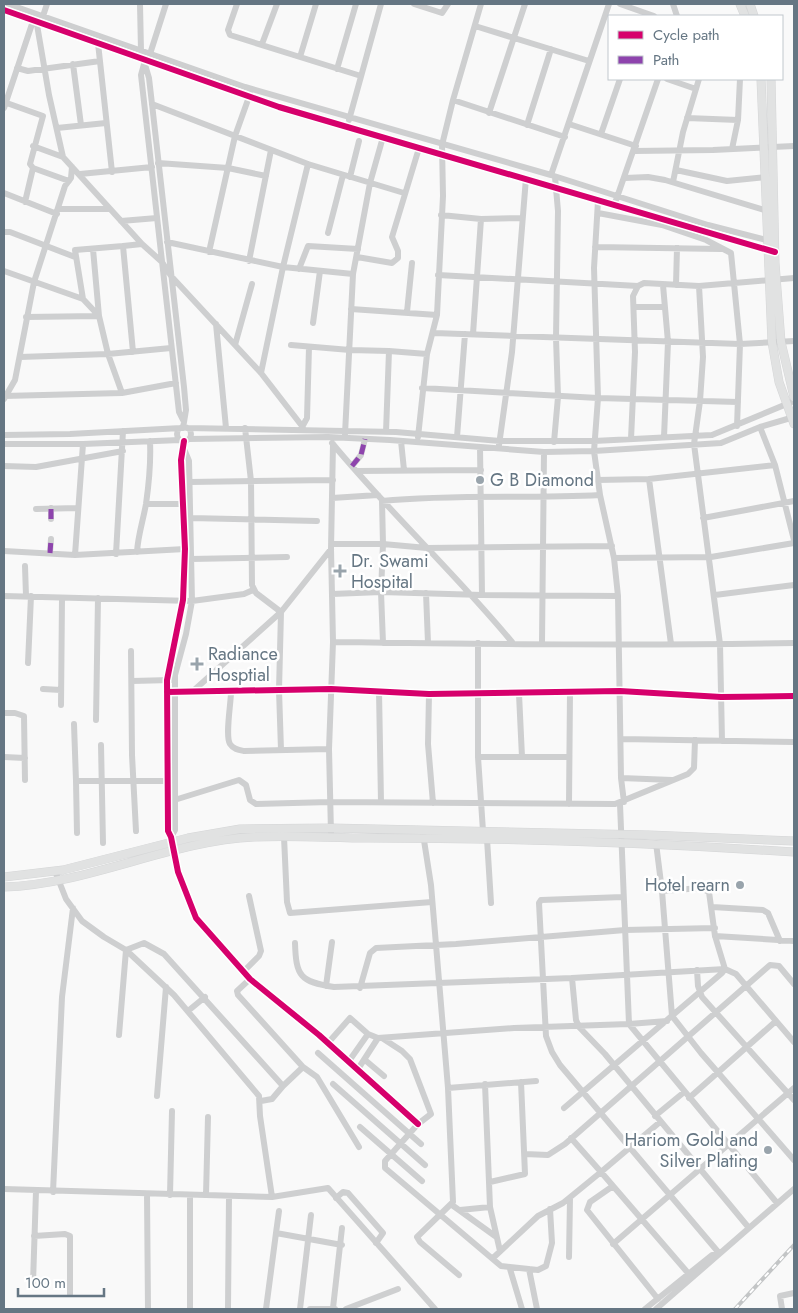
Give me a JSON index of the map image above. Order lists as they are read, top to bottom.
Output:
{
  "places": {
    "other": ["G B Diamond", "Hotel rearn", "Hariom Gold and Silver Plating"],
    "health": ["Dr. Swami Hospital", "Radiance Hosptial"]
  },
  "legend": ["Cycle path", "Path"],
  "scale_bar": "100 m"
}
